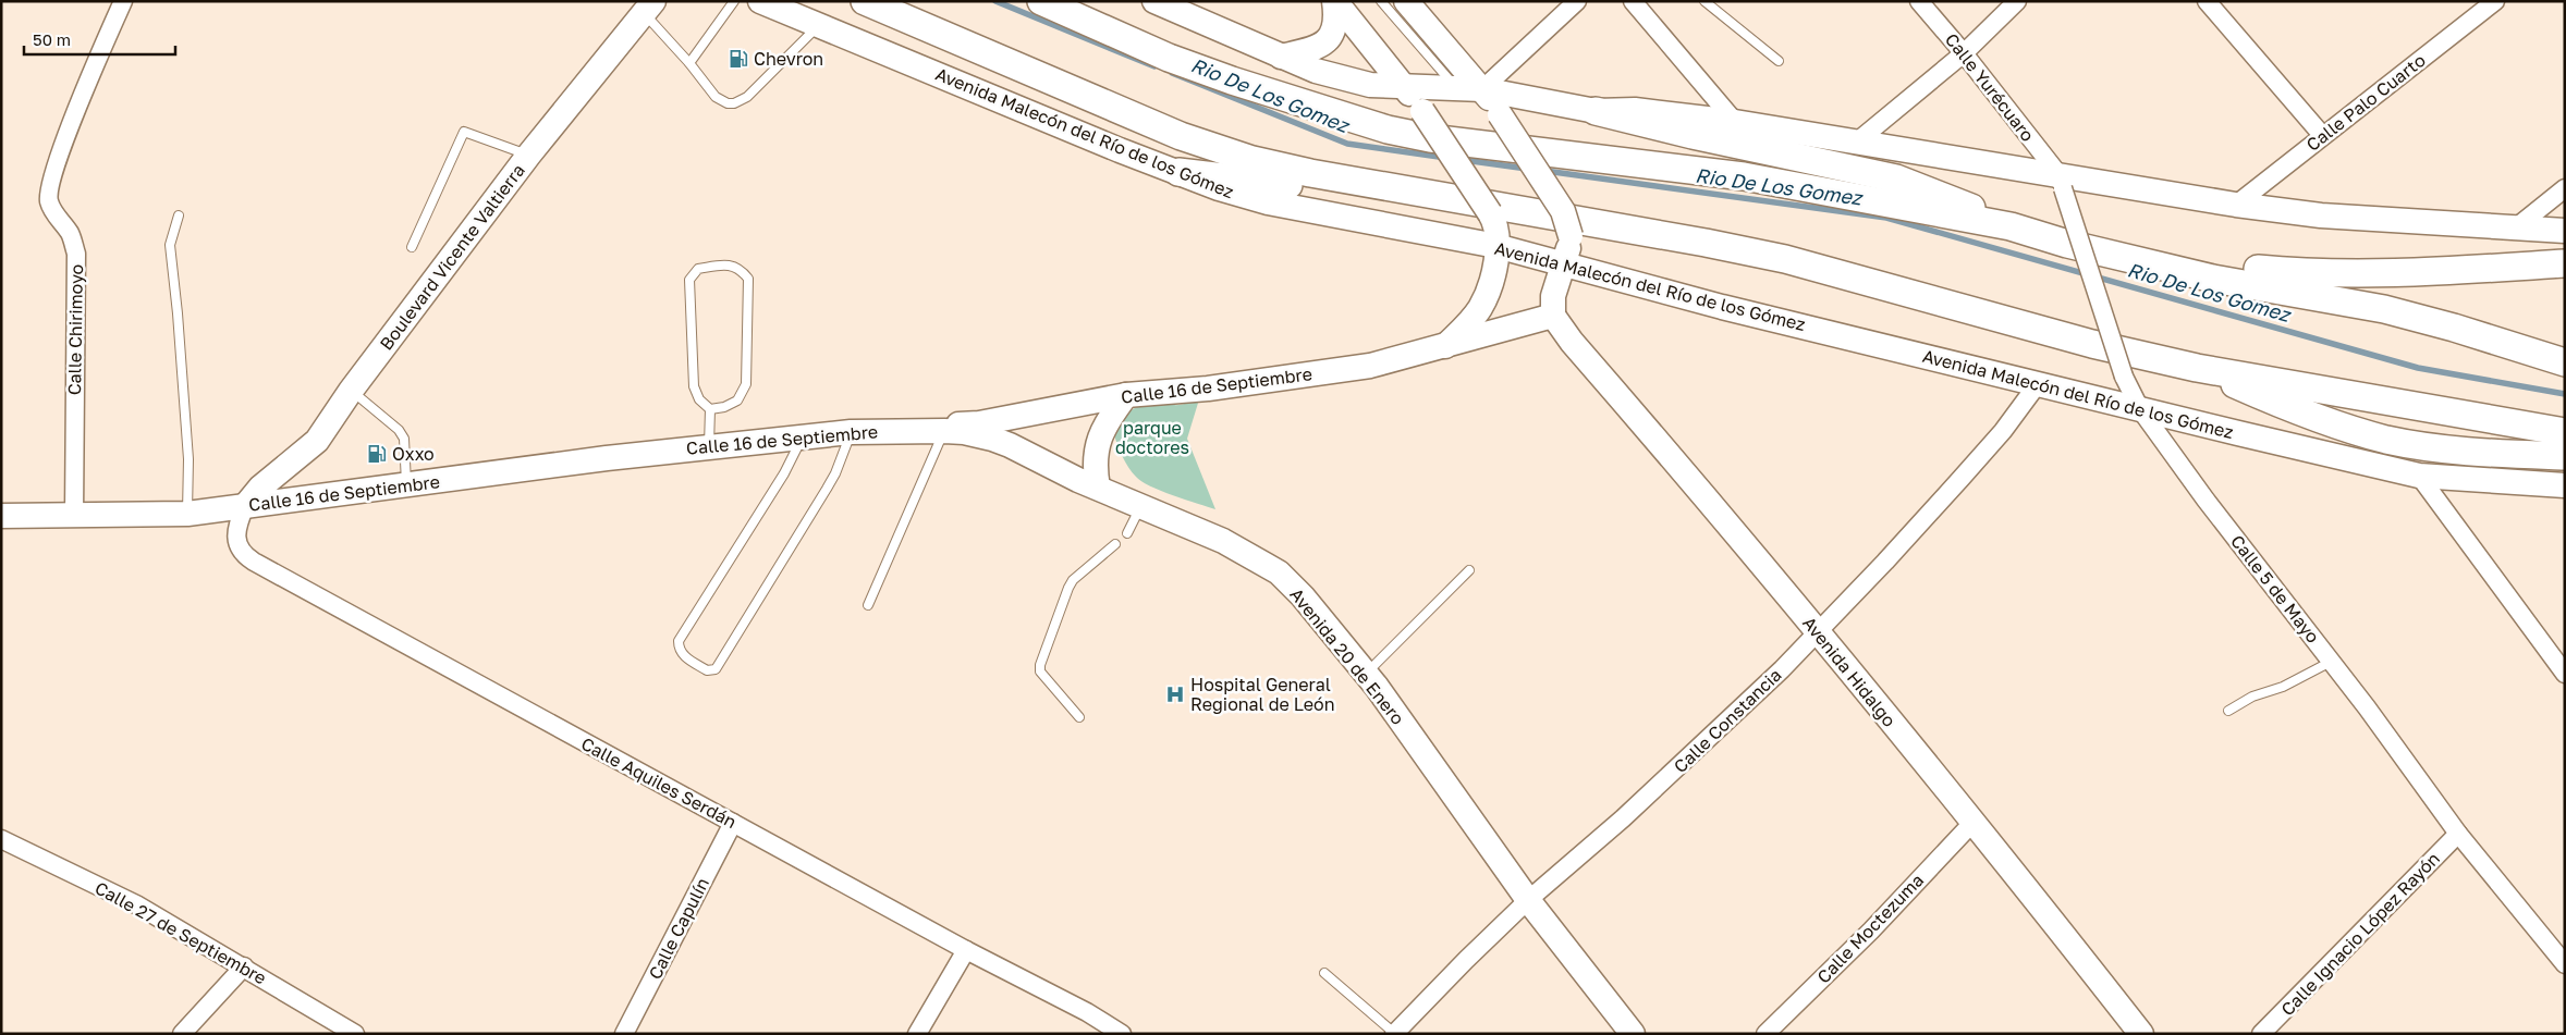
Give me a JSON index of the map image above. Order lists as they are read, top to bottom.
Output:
{
  "streets": {
    "main road": ["Avenida Malecón del Río de los Gómez"],
    "street": [
      "Calle Yurécuaro",
      "Calle Palo Cuarto",
      "Boulevard Vicente Valtierra",
      "Calle Chirimoyo",
      "Calle 16 de Septiembre",
      "Calle 5 de Mayo",
      "Avenida 20 de Enero",
      "Avenida Hidalgo",
      "Calle Constancia",
      "Calle Aquiles Serdán",
      "Calle Capulín",
      "Calle Moctezuma",
      "Calle 27 de Septiembre",
      "Calle Ignacio López Rayón"
    ]
  },
  "crossings": [
    ["Calle Yurécuaro", "Calle 5 de Mayo"],
    ["Avenida Malecón del Río de los Gómez", "Calle 5 de Mayo"],
    ["Avenida Malecón del Río de los Gómez", "Calle Constancia"],
    ["Boulevard Vicente Valtierra", "Calle 16 de Septiembre"],
    ["Boulevard Vicente Valtierra", "Calle Aquiles Serdán"],
    ["Calle Chirimoyo", "Calle 16 de Septiembre"],
    ["Calle 16 de Septiembre", "Avenida 20 de Enero"],
    ["Calle 16 de Septiembre", "Avenida Hidalgo"],
    ["Calle 16 de Septiembre", "Calle Aquiles Serdán"],
    ["Calle 5 de Mayo", "Calle Ignacio López Rayón"],
    ["Avenida 20 de Enero", "Calle Constancia"],
    ["Avenida Hidalgo", "Calle Constancia"],
    ["Avenida Hidalgo", "Calle Moctezuma"],
    ["Calle Aquiles Serdán", "Calle Capulín"]
  ],
  "water": ["Rio De Los Gomez"],
  "parks": ["parque doctores"],
  "places": {
    "fuel station": ["Chevron", "Oxxo"],
    "hospital": ["Hospital General Regional de León"]
  },
  "scale_bar": "50 m"
}
